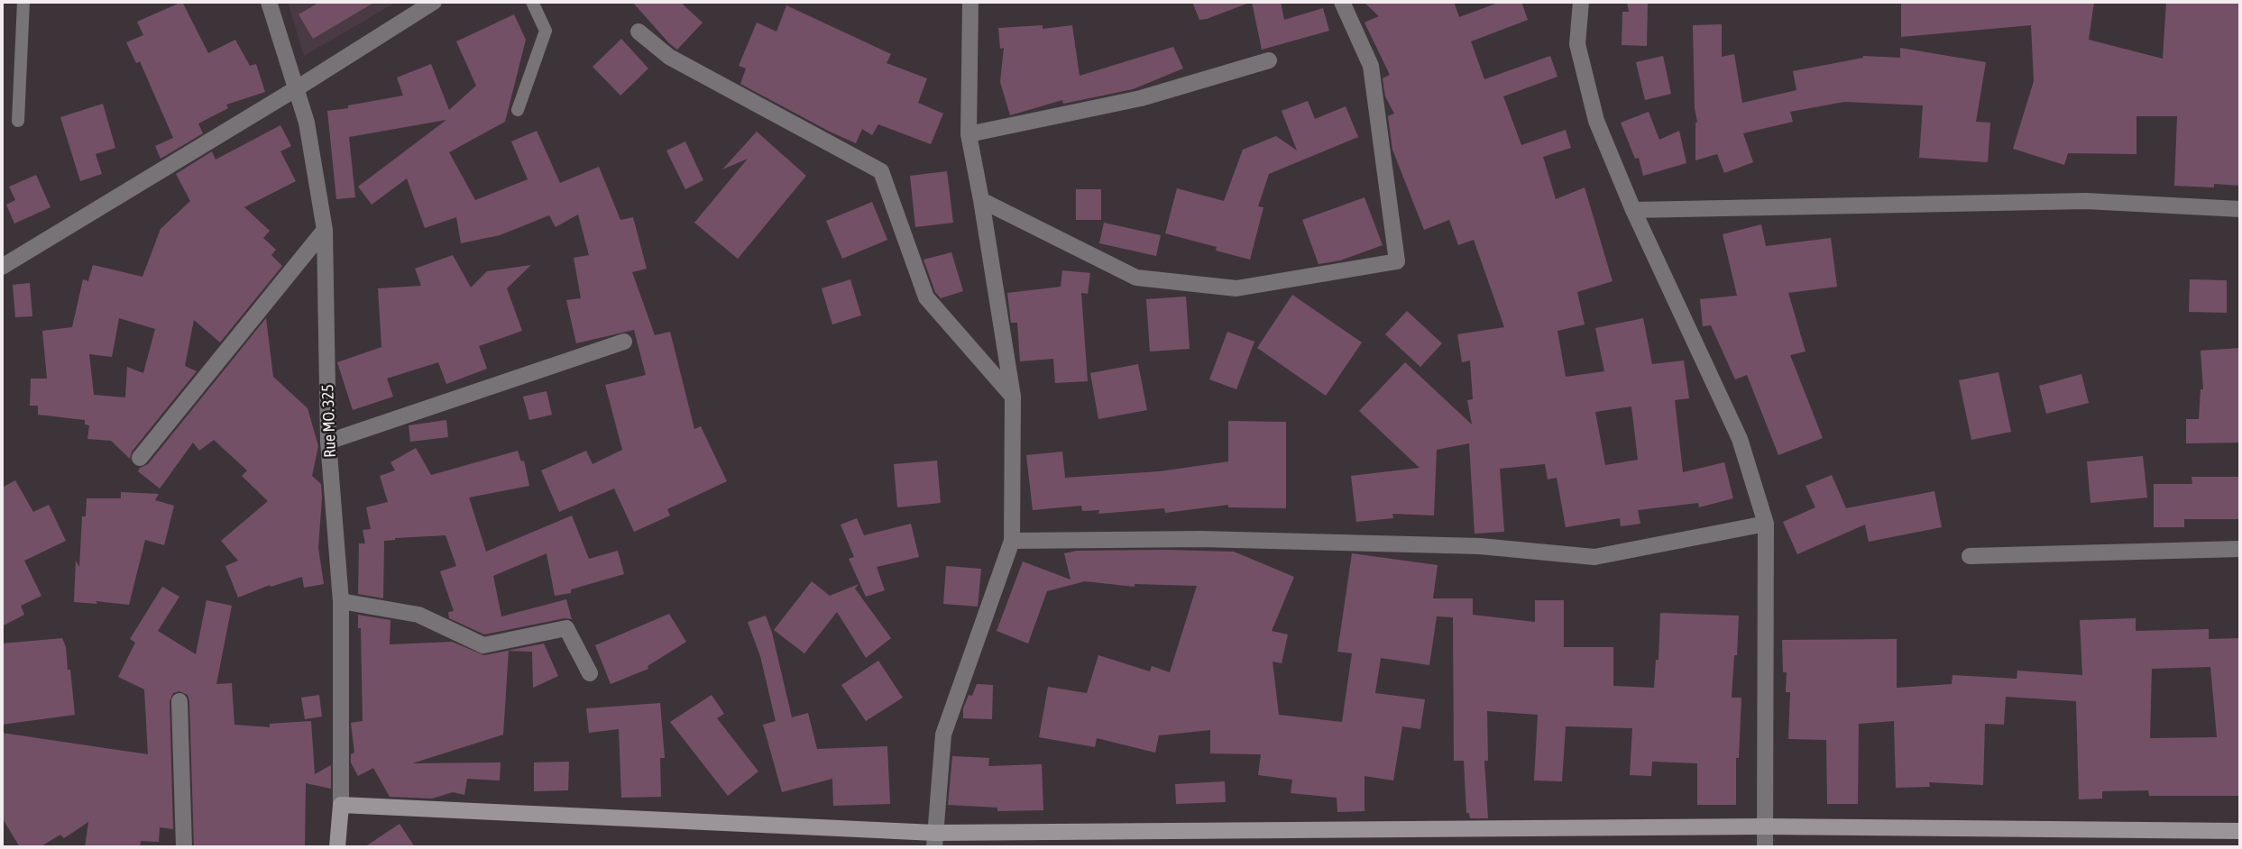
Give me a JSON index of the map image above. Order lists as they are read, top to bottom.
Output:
{
  "streets": {
    "street": ["Rue MO. 325"]
  }
}
